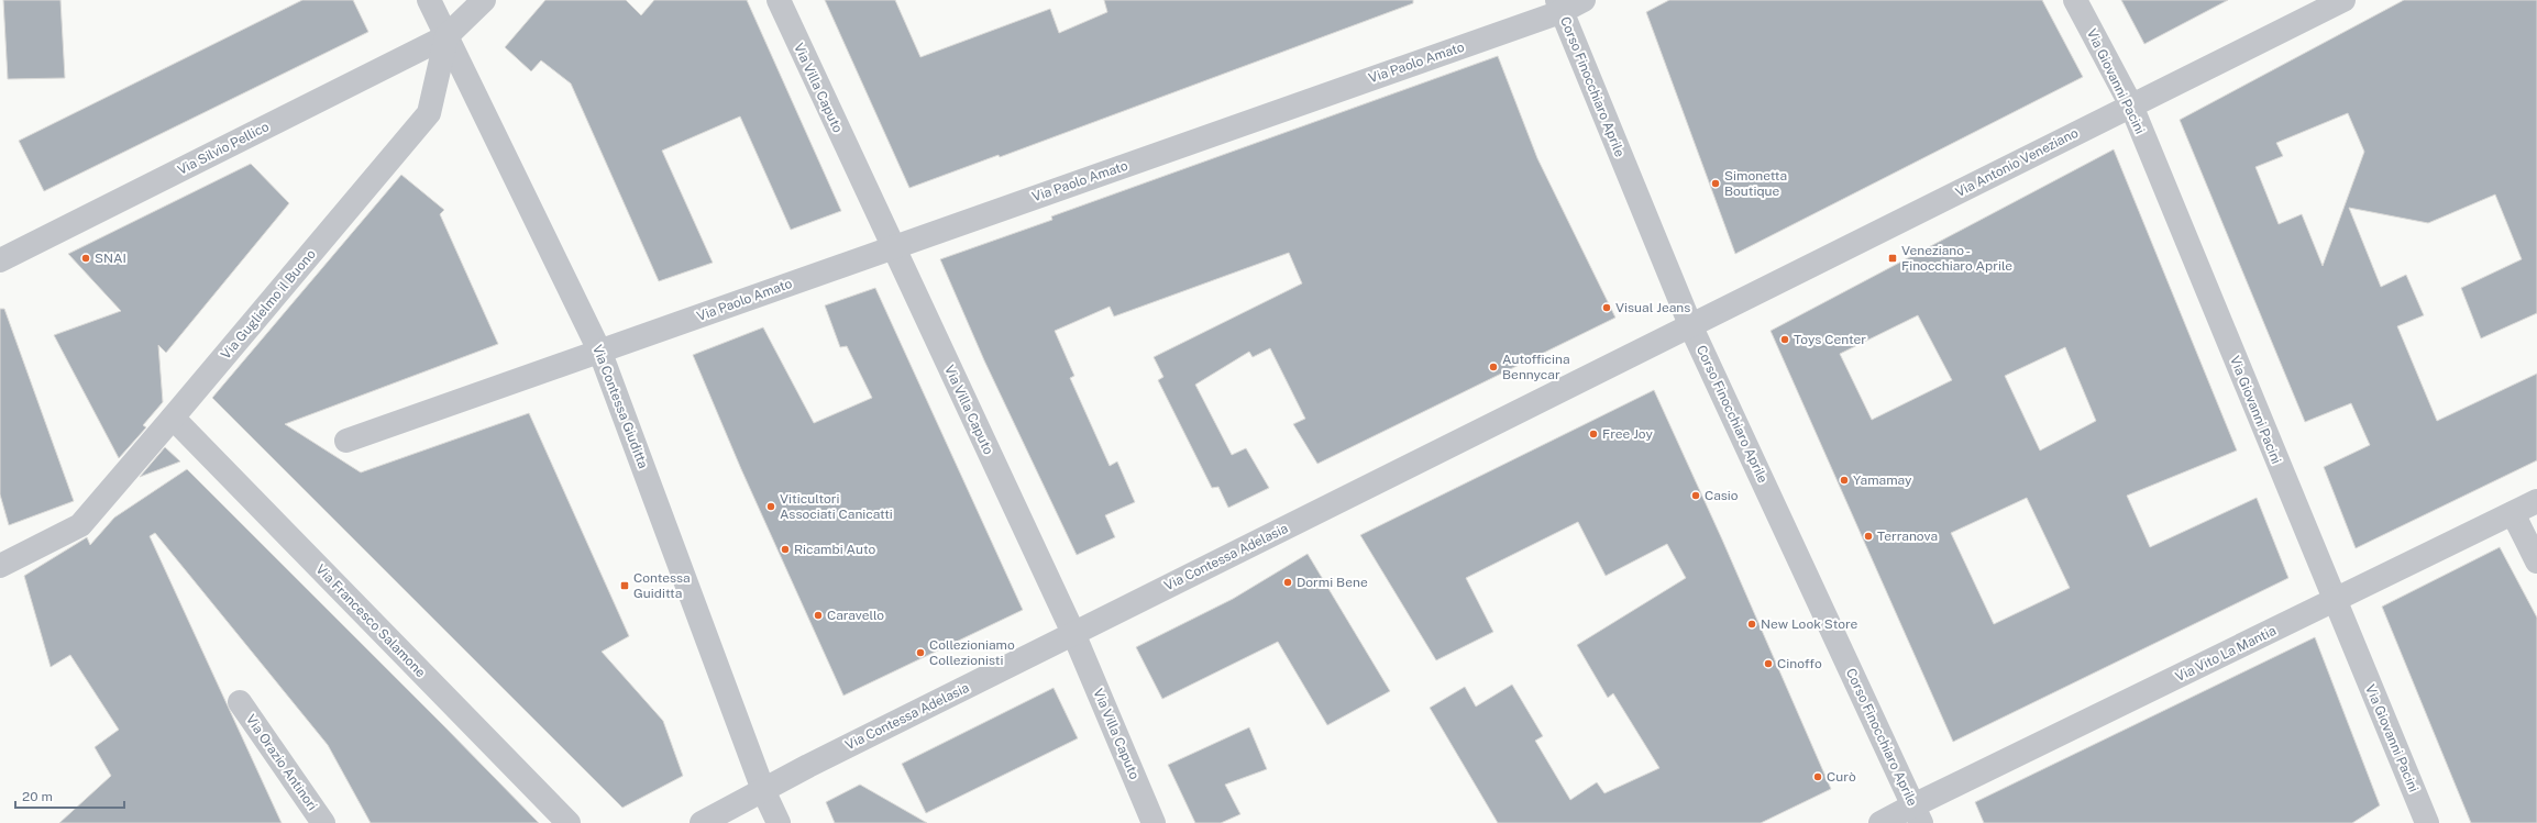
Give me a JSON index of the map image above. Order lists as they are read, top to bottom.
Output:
{
  "streets": {
    "street": [
      "Via Paolo Amato",
      "Via Giovanni Pacini",
      "Corso Finocchiaro Aprile",
      "Via Villa Caputo",
      "Via Silvio Pellico",
      "Via Antonio Veneziano",
      "Via Guglielmo il Buono",
      "Via Contessa Giuditta",
      "Via Contessa Adelasia",
      "Via Francesco Salamone",
      "Via Vito La Mantia",
      "Via Orazio Antinori"
    ]
  },
  "crossings": [
    ["Via Paolo Amato", "Corso Finocchiaro Aprile"],
    ["Via Paolo Amato", "Via Villa Caputo"],
    ["Via Paolo Amato", "Via Contessa Giuditta"],
    ["Via Giovanni Pacini", "Via Antonio Veneziano"],
    ["Via Giovanni Pacini", "Via Vito La Mantia"],
    ["Corso Finocchiaro Aprile", "Via Antonio Veneziano"],
    ["Corso Finocchiaro Aprile", "Via Contessa Adelasia"],
    ["Corso Finocchiaro Aprile", "Via Vito La Mantia"],
    ["Via Villa Caputo", "Via Contessa Adelasia"],
    ["Via Silvio Pellico", "Via Guglielmo il Buono"],
    ["Via Silvio Pellico", "Via Contessa Giuditta"],
    ["Via Antonio Veneziano", "Via Contessa Adelasia"],
    ["Via Guglielmo il Buono", "Via Contessa Giuditta"],
    ["Via Guglielmo il Buono", "Via Francesco Salamone"],
    ["Via Contessa Giuditta", "Via Contessa Adelasia"]
  ],
  "places": {
    "other": [
      "Simonetta Boutique",
      "SNAI",
      "Visual Jeans",
      "Toys Center",
      "Autofficina Bennycar",
      "Free Joy",
      "Yamamay",
      "Casio",
      "Viticultori Associati Canicatti",
      "Terranova",
      "Ricambi Auto",
      "Dormi Bene",
      "Caravello",
      "New Look Store",
      "Collezioniamo Collezionisti",
      "Cinoffo",
      "Curò"
    ],
    "transit": ["Veneziano - Finocchiaro Aprile", "Contessa Guiditta"]
  },
  "scale_bar": "20 m"
}
